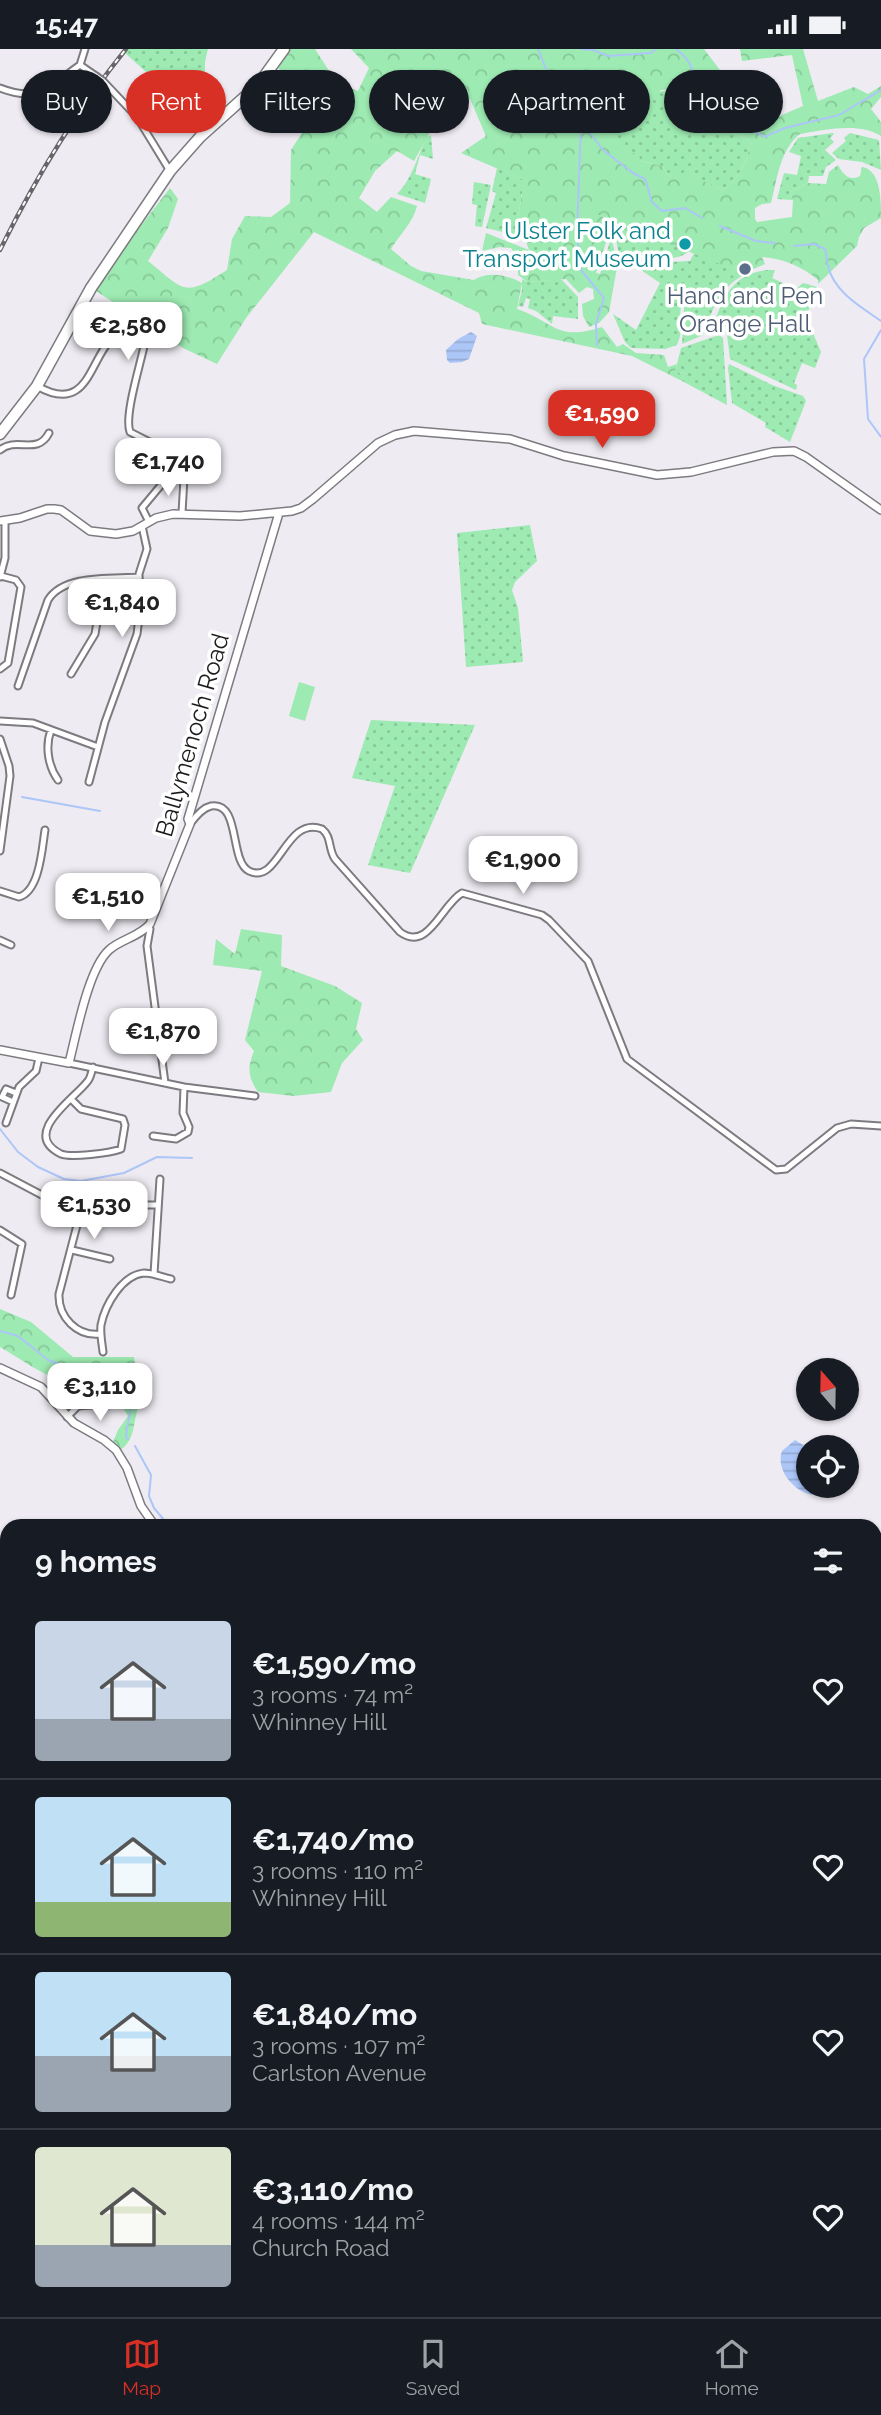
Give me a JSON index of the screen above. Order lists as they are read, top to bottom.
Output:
{
  "streets": {
    "street": ["Ballymenoch Road"]
  },
  "places": ["Ulster Folk and Transport Museum", "Hand and Pen Orange Hall"],
  "north": "top",
  "page": {
    "status": "15:47",
    "chip": [
      "Buy",
      "Rent",
      "Filters",
      "New",
      "Apartment",
      "House"
    ],
    "price": [
      "€2,580",
      "€1,590",
      "€1,740",
      "€1,840",
      "€1,900",
      "€1,510",
      "€1,870",
      "€1,530",
      "€3,110"
    ],
    "heading": "9 homes",
    "list": [
      {
        "name": "€1,590/mo",
        "note": "3 rooms · 74 m² · Whinney Hill"
      },
      {
        "name": "€1,740/mo",
        "note": "3 rooms · 110 m² · Whinney Hill"
      },
      {
        "name": "€1,840/mo",
        "note": "3 rooms · 107 m² · Carlston Avenue"
      },
      {
        "name": "€3,110/mo",
        "note": "4 rooms · 144 m² · Church Road"
      }
    ],
    "tabs": ["Map", "Saved", "Home"]
  }
}
